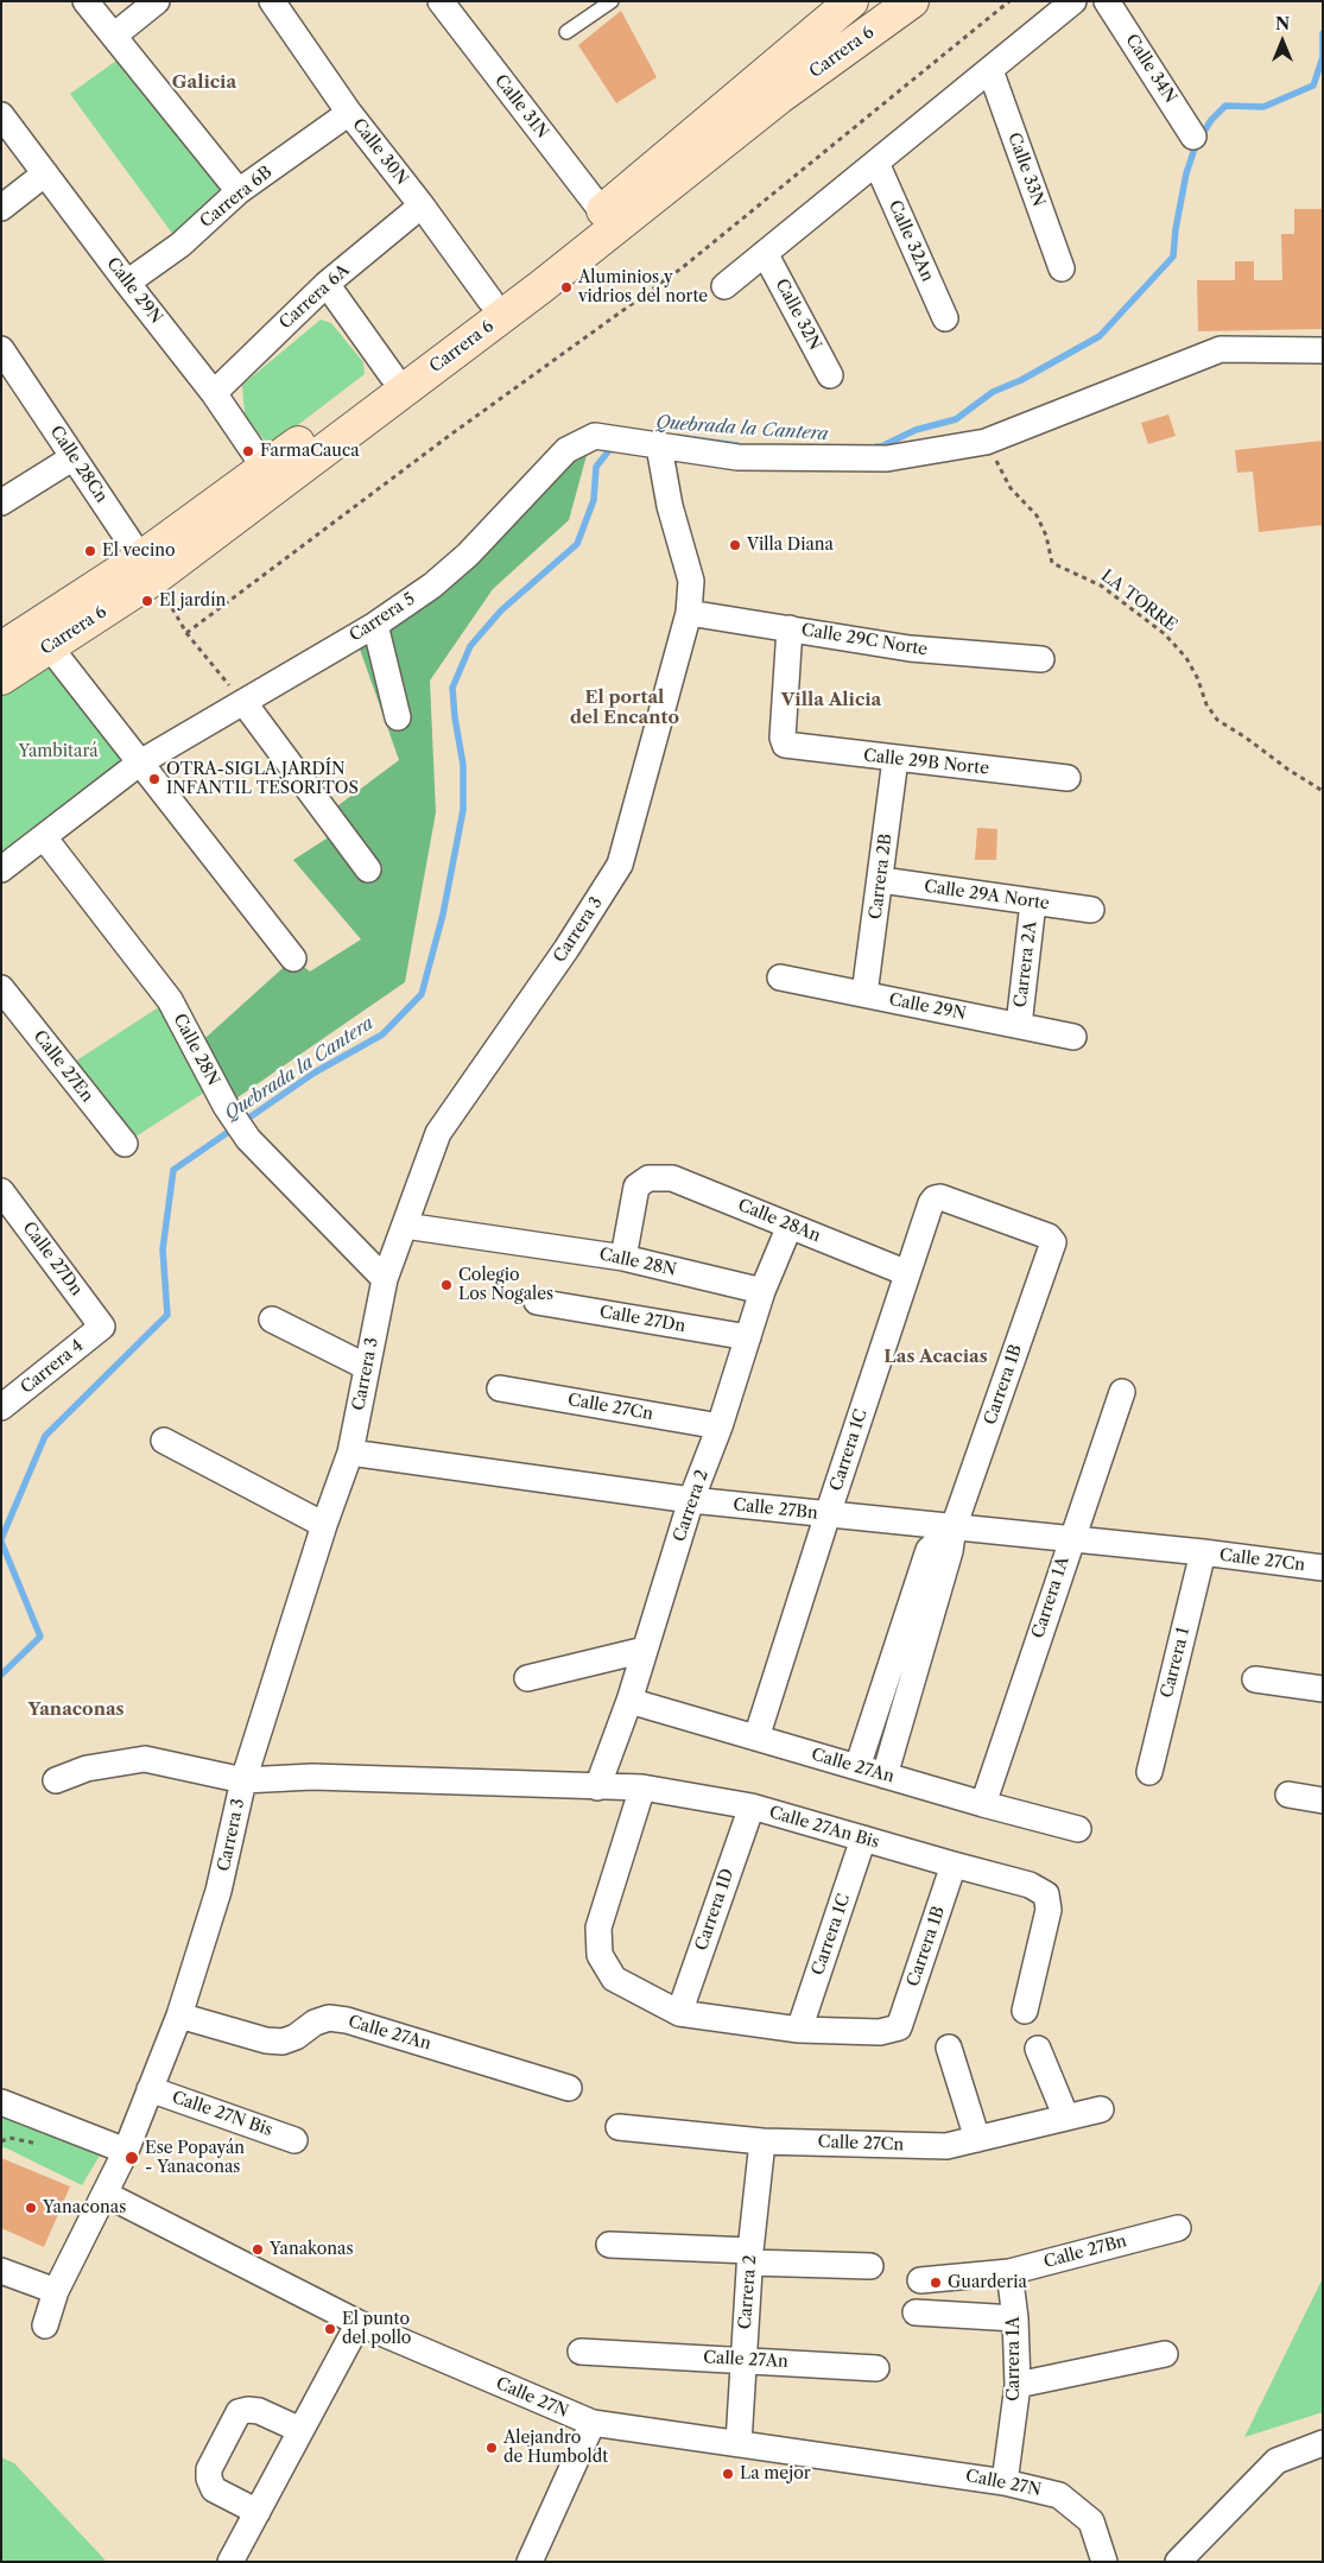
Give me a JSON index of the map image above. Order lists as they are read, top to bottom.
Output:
{
  "streets": {
    "main road": ["Carrera 6"],
    "street": [
      "Calle 34N",
      "Calle 31N",
      "Calle 30N",
      "Calle 33N",
      "Carrera 6B",
      "Calle 32An",
      "Calle 29N",
      "Carrera 6A",
      "Calle 32N",
      "Calle 28Cn",
      "Carrera 5",
      "Calle 29C Norte",
      "Calle 29B Norte",
      "Carrera 2B",
      "Calle 29A Norte",
      "Carrera 3",
      "Carrera 2A",
      "Calle 28N",
      "Calle 27En",
      "Calle 28An",
      "Calle 27Dn",
      "Carrera 4",
      "Carrera 1B",
      "Calle 27Cn",
      "Carrera 1C",
      "Carrera 2",
      "Calle 27Bn",
      "Carrera 1A",
      "Carrera 1",
      "Calle 27An",
      "Calle 27An Bis",
      "Carrera 1D",
      "Calle 27N Bis",
      "Calle 27N"
    ],
    "path": ["LA TORRE"]
  },
  "crossings": [
    ["Carrera 6", "Calle 31N"],
    ["Carrera 6", "Calle 30N"],
    ["Carrera 6", "Calle 29N"],
    ["Carrera 6", "Calle 28Cn"],
    ["Calle 30N", "Carrera 6B"],
    ["Calle 30N", "Carrera 6A"],
    ["Carrera 6B", "Calle 29N"],
    ["Calle 29N", "Carrera 6A"],
    ["Calle 29N", "Carrera 2B"],
    ["Calle 29N", "Carrera 2A"],
    ["Carrera 5", "Carrera 3"],
    ["Carrera 5", "Calle 28N"],
    ["Calle 29C Norte", "Calle 29B Norte"],
    ["Calle 29C Norte", "Carrera 3"],
    ["Calle 29B Norte", "Carrera 2B"],
    ["Carrera 2B", "Calle 29A Norte"],
    ["Calle 29A Norte", "Carrera 2A"],
    ["Carrera 3", "Calle 28N"],
    ["Carrera 3", "Calle 27Bn"],
    ["Carrera 3", "Calle 27An"],
    ["Carrera 3", "Calle 27N Bis"],
    ["Carrera 3", "Calle 27N"],
    ["Calle 28N", "Calle 28An"],
    ["Calle 28N", "Carrera 2"],
    ["Calle 28An", "Carrera 1C"],
    ["Calle 28An", "Carrera 2"],
    ["Calle 27Dn", "Carrera 4"],
    ["Calle 27Dn", "Carrera 2"],
    ["Carrera 1B", "Carrera 1C"],
    ["Carrera 1B", "Calle 27Bn"],
    ["Carrera 1B", "Calle 27An"],
    ["Carrera 1B", "Calle 27An Bis"],
    ["Calle 27Cn", "Carrera 2"],
    ["Calle 27Cn", "Calle 27Bn"],
    ["Calle 27Cn", "Carrera 1"],
    ["Carrera 1C", "Calle 27Bn"],
    ["Carrera 1C", "Calle 27An"],
    ["Carrera 1C", "Calle 27An Bis"],
    ["Carrera 2", "Calle 27Bn"],
    ["Carrera 2", "Calle 27An"],
    ["Carrera 2", "Calle 27An Bis"],
    ["Carrera 2", "Calle 27N"],
    ["Calle 27Bn", "Carrera 1A"],
    ["Calle 27Bn", "Carrera 1"],
    ["Carrera 1A", "Calle 27An"],
    ["Carrera 1A", "Calle 27N"],
    ["Calle 27An Bis", "Carrera 1D"]
  ],
  "districts": [
    "Galicia",
    "El portal del Encanto",
    "Villa Alicia",
    "Las Acacias",
    "Yanaconas"
  ],
  "water": ["Quebrada la Cantera"],
  "parks": ["Yambitará"],
  "places": [
    "Aluminios y vidrios del norte",
    "FarmaCauca",
    "Villa Diana",
    "El vecino",
    "El jardín",
    "OTRA-SIGLA JARDÍN INFANTIL TESORITOS",
    "Colegio Los Nogales",
    "Ese Popayán - Yanaconas",
    "Yanaconas",
    "Yanakonas",
    "Guarderia",
    "El punto del pollo",
    "Alejandro de Humboldt",
    "La mejor"
  ],
  "north": "top"
}
